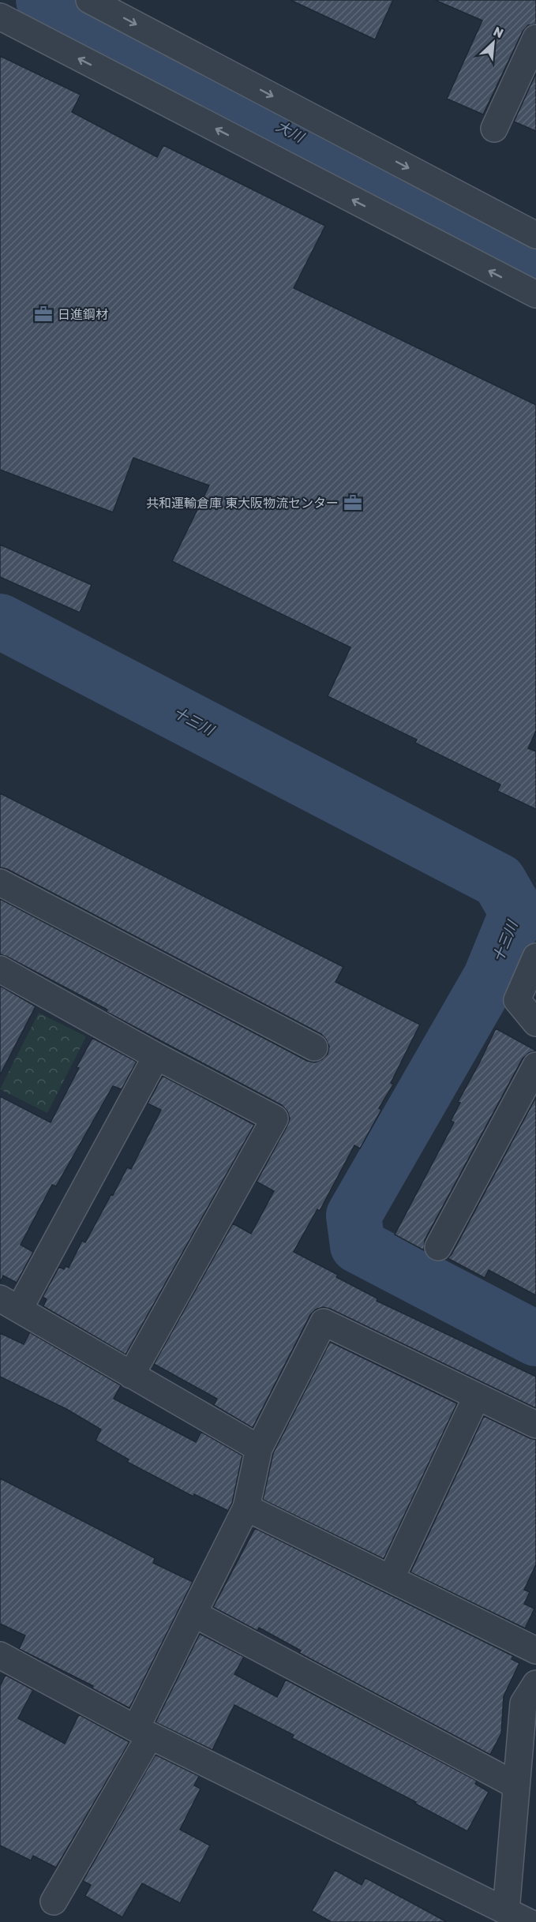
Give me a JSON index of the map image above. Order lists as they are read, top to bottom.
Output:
{
  "water": ["大川", "十三川"],
  "places": {
    "office": ["日進鋼材", "共和運輸倉庫 東大阪物流センター"]
  },
  "north": "top right"
}
